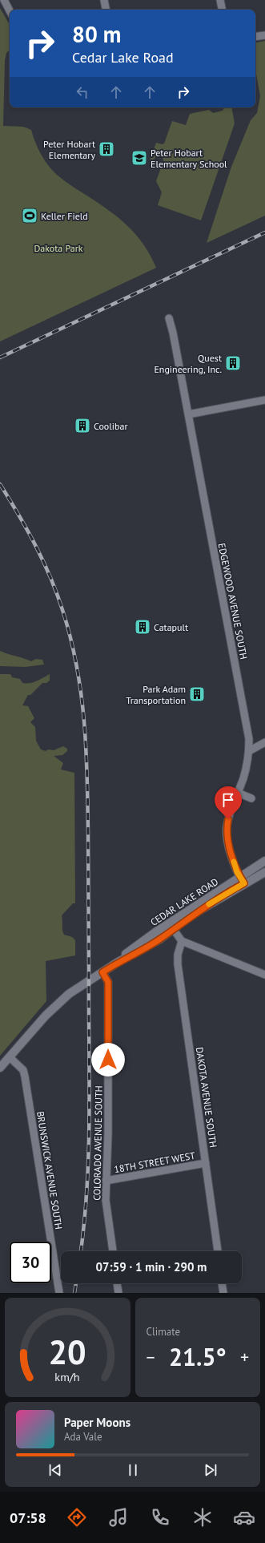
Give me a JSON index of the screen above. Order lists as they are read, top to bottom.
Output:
{
  "streets": {
    "street": [
      "EDGEWOOD AVENUE SOUTH",
      "CEDAR LAKE ROAD",
      "DAKOTA AVENUE SOUTH",
      "COLORADO AVENUE SOUTH",
      "18TH STREET WEST",
      "BRUNSWICK AVENUE SOUTH"
    ]
  },
  "crossings": [
    ["EDGEWOOD AVENUE SOUTH", "CEDAR LAKE ROAD"],
    ["CEDAR LAKE ROAD", "COLORADO AVENUE SOUTH"],
    ["CEDAR LAKE ROAD", "BRUNSWICK AVENUE SOUTH"],
    ["DAKOTA AVENUE SOUTH", "18TH STREET WEST"],
    ["COLORADO AVENUE SOUTH", "18TH STREET WEST"]
  ],
  "parks": ["Dakota Park"],
  "places": {
    "building": [
      "Peter Hobart Elementary",
      "Quest Engineering, Inc.",
      "Coolibar",
      "Catapult",
      "Park Adam Transportation"
    ],
    "school or university": ["Peter Hobart Elementary School"],
    "sports": ["Keller Field"]
  },
  "page": {
    "turn": ["80 m", "Cedar Lake Road"],
    "limit": "30",
    "trip": "07:59 · 1 min · 290 m",
    "tile": "Climate",
    "heat": ["−", "21.5°", "+"],
    "song": ["Paper Moons", "Ada Vale"],
    "tabs": "07:58",
    "gauge": ["20", "km/h"]
  }
}
